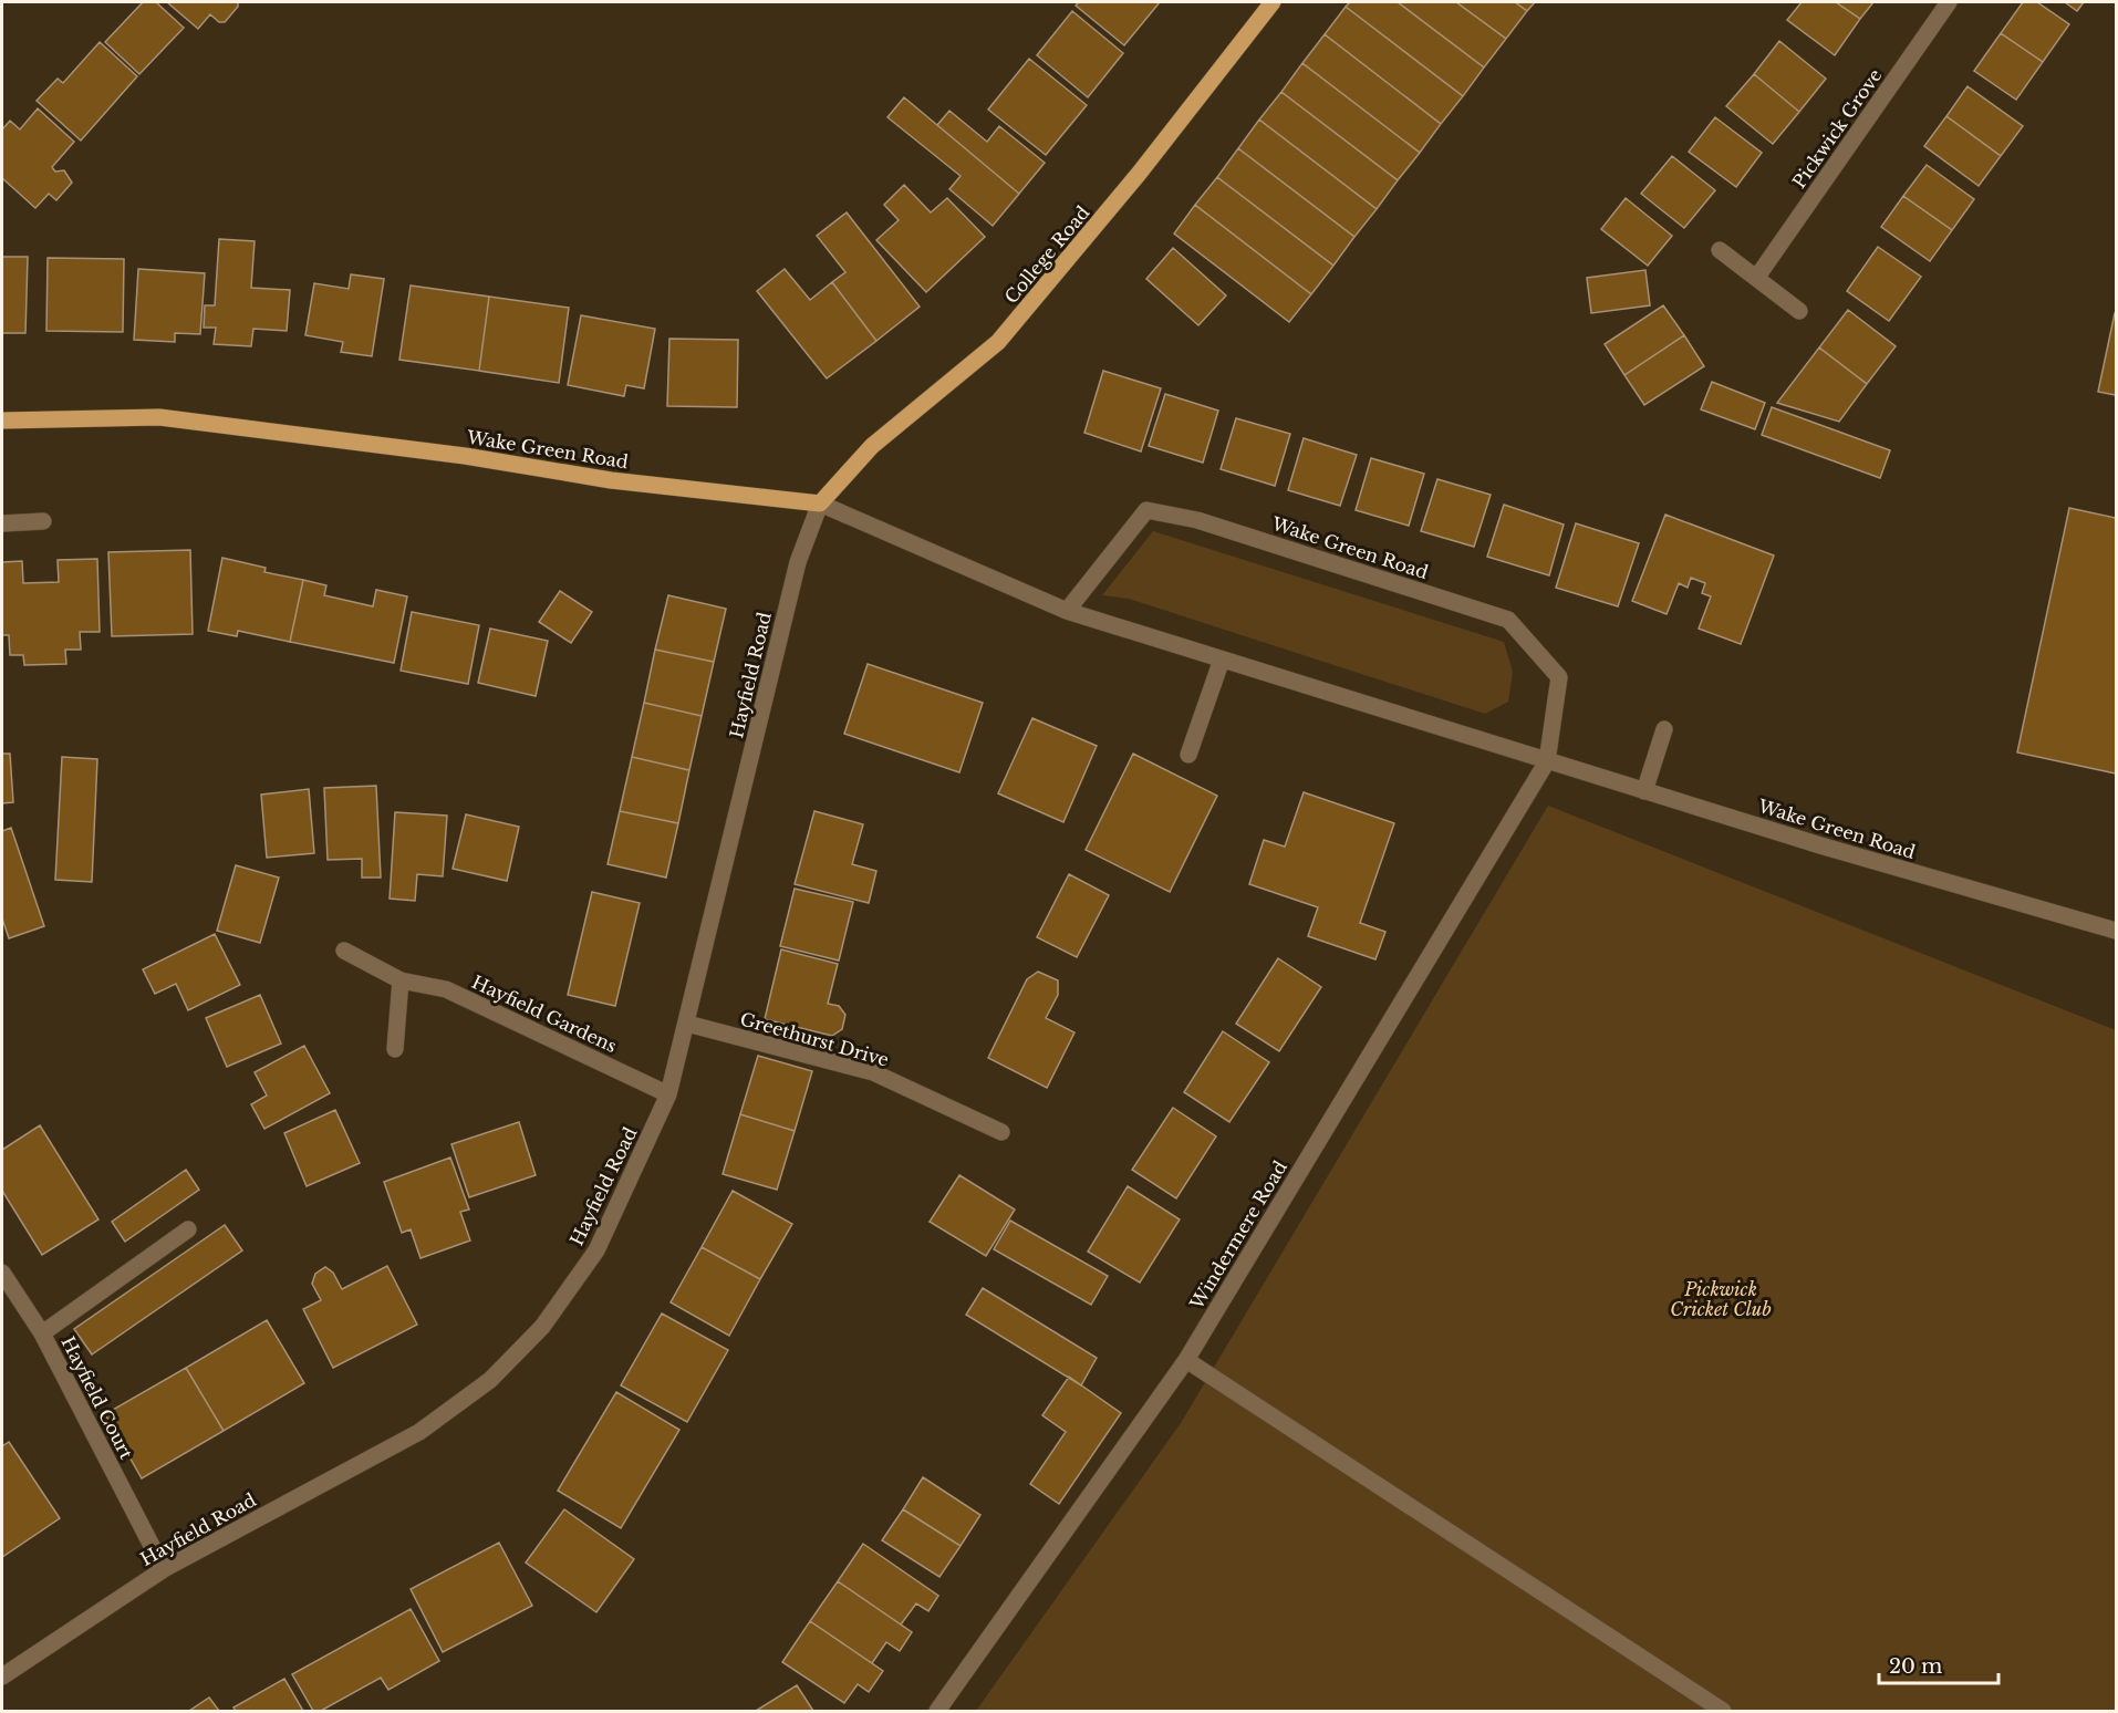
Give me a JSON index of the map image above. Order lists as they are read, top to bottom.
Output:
{
  "streets": {
    "main road": ["College Road", "Wake Green Road"],
    "street": [
      "Pickwick Grove",
      "Hayfield Road",
      "Hayfield Gardens",
      "Greethurst Drive",
      "Windermere Road",
      "Hayfield Court"
    ]
  },
  "crossings": [
    ["College Road", "Wake Green Road"],
    ["College Road", "Hayfield Road"],
    ["Wake Green Road", "Hayfield Road"],
    ["Wake Green Road", "Windermere Road"],
    ["Hayfield Road", "Hayfield Gardens"],
    ["Hayfield Road", "Greethurst Drive"],
    ["Hayfield Road", "Hayfield Court"]
  ],
  "parks": ["Pickwick Cricket Club"],
  "scale_bar": "20 m"
}
